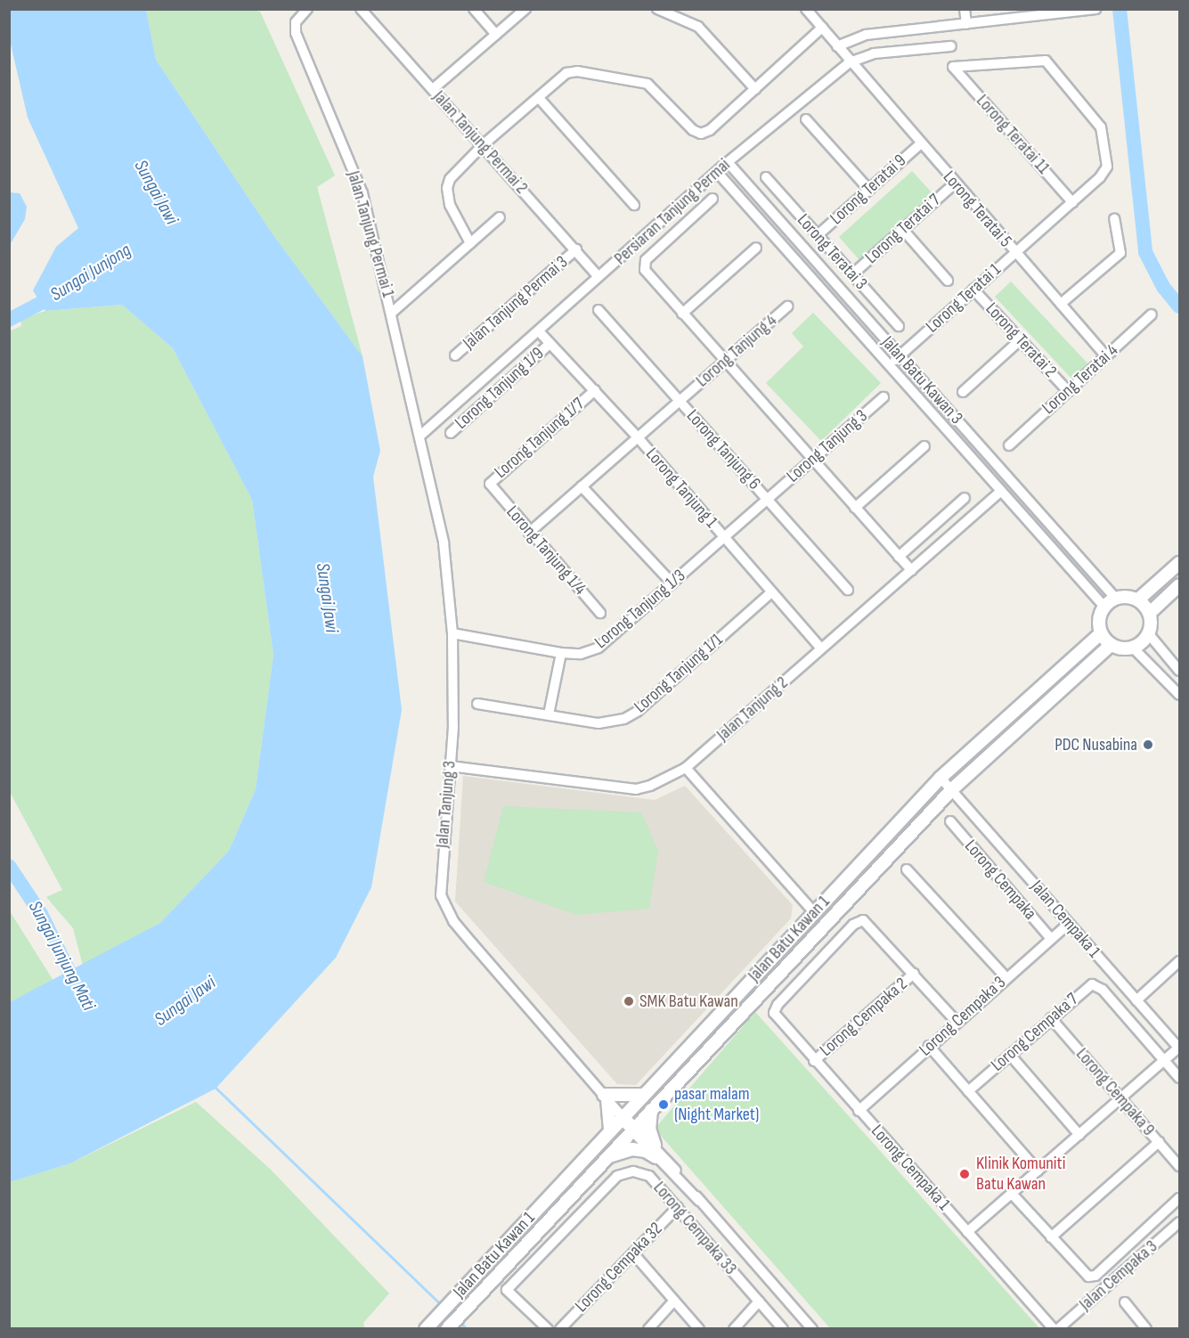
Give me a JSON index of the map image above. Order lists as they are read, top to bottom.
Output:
{
  "streets": {
    "street": [
      "Lorong Teratai 11",
      "Jalan Tanjung Permai 2",
      "Lorong Teratai 9",
      "Lorong Teratai 5",
      "Persiaran Tanjung Permai",
      "Lorong Teratai 7",
      "Jalan Tanjung Permai 1",
      "Lorong Teratai 3",
      "Lorong Teratai 1",
      "Jalan Tanjung Permai 3",
      "Lorong Teratai 2",
      "Lorong Tanjung 4",
      "Lorong Teratai 4",
      "Jalan Batu Kawan 3",
      "Lorong Tanjung 1/9",
      "Lorong Tanjung 1/7",
      "Lorong Tanjung 3",
      "Lorong Tanjung 6",
      "Lorong Tanjung 1",
      "Lorong Tanjung 1/4",
      "Lorong Tanjung 1/3",
      "Lorong Tanjung 1/1",
      "Jalan Tanjung 2",
      "Jalan Tanjung 3",
      "Lorong Cempaka",
      "Jalan Cempaka 1",
      "Jalan Batu Kawan 1",
      "Lorong Cempaka 3",
      "Lorong Cempaka 2",
      "Lorong Cempaka 7",
      "Lorong Cempaka 9",
      "Lorong Cempaka 1",
      "Lorong Cempaka 33",
      "Lorong Cempaka 32",
      "Jalan Cempaka 3"
    ]
  },
  "crossings": [
    ["Lorong Teratai 11", "Lorong Teratai 1"],
    ["Jalan Tanjung Permai 2", "Persiaran Tanjung Permai"],
    ["Jalan Tanjung Permai 2", "Jalan Tanjung Permai 3"],
    ["Lorong Teratai 9", "Lorong Teratai 5"],
    ["Lorong Teratai 9", "Lorong Teratai 3"],
    ["Lorong Teratai 5", "Persiaran Tanjung Permai"],
    ["Lorong Teratai 5", "Lorong Teratai 7"],
    ["Lorong Teratai 5", "Lorong Teratai 1"],
    ["Lorong Teratai 5", "Lorong Teratai 4"],
    ["Persiaran Tanjung Permai", "Jalan Tanjung Permai 1"],
    ["Persiaran Tanjung Permai", "Jalan Batu Kawan 3"],
    ["Persiaran Tanjung Permai", "Lorong Tanjung 1"],
    ["Persiaran Tanjung Permai", "Jalan Tanjung 3"],
    ["Lorong Teratai 7", "Lorong Teratai 3"],
    ["Jalan Tanjung Permai 1", "Jalan Tanjung 3"],
    ["Lorong Teratai 1", "Lorong Teratai 2"],
    ["Lorong Teratai 1", "Jalan Batu Kawan 3"],
    ["Lorong Teratai 2", "Lorong Teratai 4"],
    ["Lorong Tanjung 4", "Lorong Tanjung 6"],
    ["Lorong Tanjung 4", "Lorong Tanjung 1"],
    ["Lorong Tanjung 4", "Lorong Tanjung 1/4"],
    ["Jalan Batu Kawan 3", "Jalan Tanjung 2"],
    ["Jalan Batu Kawan 3", "Jalan Batu Kawan 1"],
    ["Lorong Tanjung 1/9", "Lorong Tanjung 1"],
    ["Lorong Tanjung 1/7", "Lorong Tanjung 1"],
    ["Lorong Tanjung 1/7", "Lorong Tanjung 1/4"],
    ["Lorong Tanjung 3", "Lorong Tanjung 6"],
    ["Lorong Tanjung 3", "Lorong Tanjung 1"],
    ["Lorong Tanjung 3", "Lorong Tanjung 1/3"],
    ["Lorong Tanjung 1", "Lorong Tanjung 1/3"],
    ["Lorong Tanjung 1", "Lorong Tanjung 1/1"],
    ["Lorong Tanjung 1", "Jalan Tanjung 2"],
    ["Lorong Tanjung 1/3", "Jalan Tanjung 3"],
    ["Jalan Tanjung 2", "Jalan Tanjung 3"],
    ["Jalan Tanjung 3", "Jalan Batu Kawan 1"],
    ["Lorong Cempaka", "Lorong Cempaka 3"],
    ["Jalan Cempaka 1", "Jalan Batu Kawan 1"],
    ["Jalan Cempaka 1", "Lorong Cempaka 3"],
    ["Jalan Batu Kawan 1", "Lorong Cempaka 2"],
    ["Jalan Batu Kawan 1", "Lorong Cempaka 1"],
    ["Lorong Cempaka 3", "Lorong Cempaka 1"],
    ["Lorong Cempaka 2", "Lorong Cempaka 1"],
    ["Lorong Cempaka 7", "Lorong Cempaka 9"],
    ["Lorong Cempaka 33", "Lorong Cempaka 32"]
  ],
  "water": ["Sungai Jawi", "Sungai Junjong", "Sungai Junjung Mati"],
  "places": [
    "PDC Nusabina",
    "SMK Batu Kawan",
    "pasar malam (Night Market)",
    "Klinik Komuniti Batu Kawan"
  ]
}
